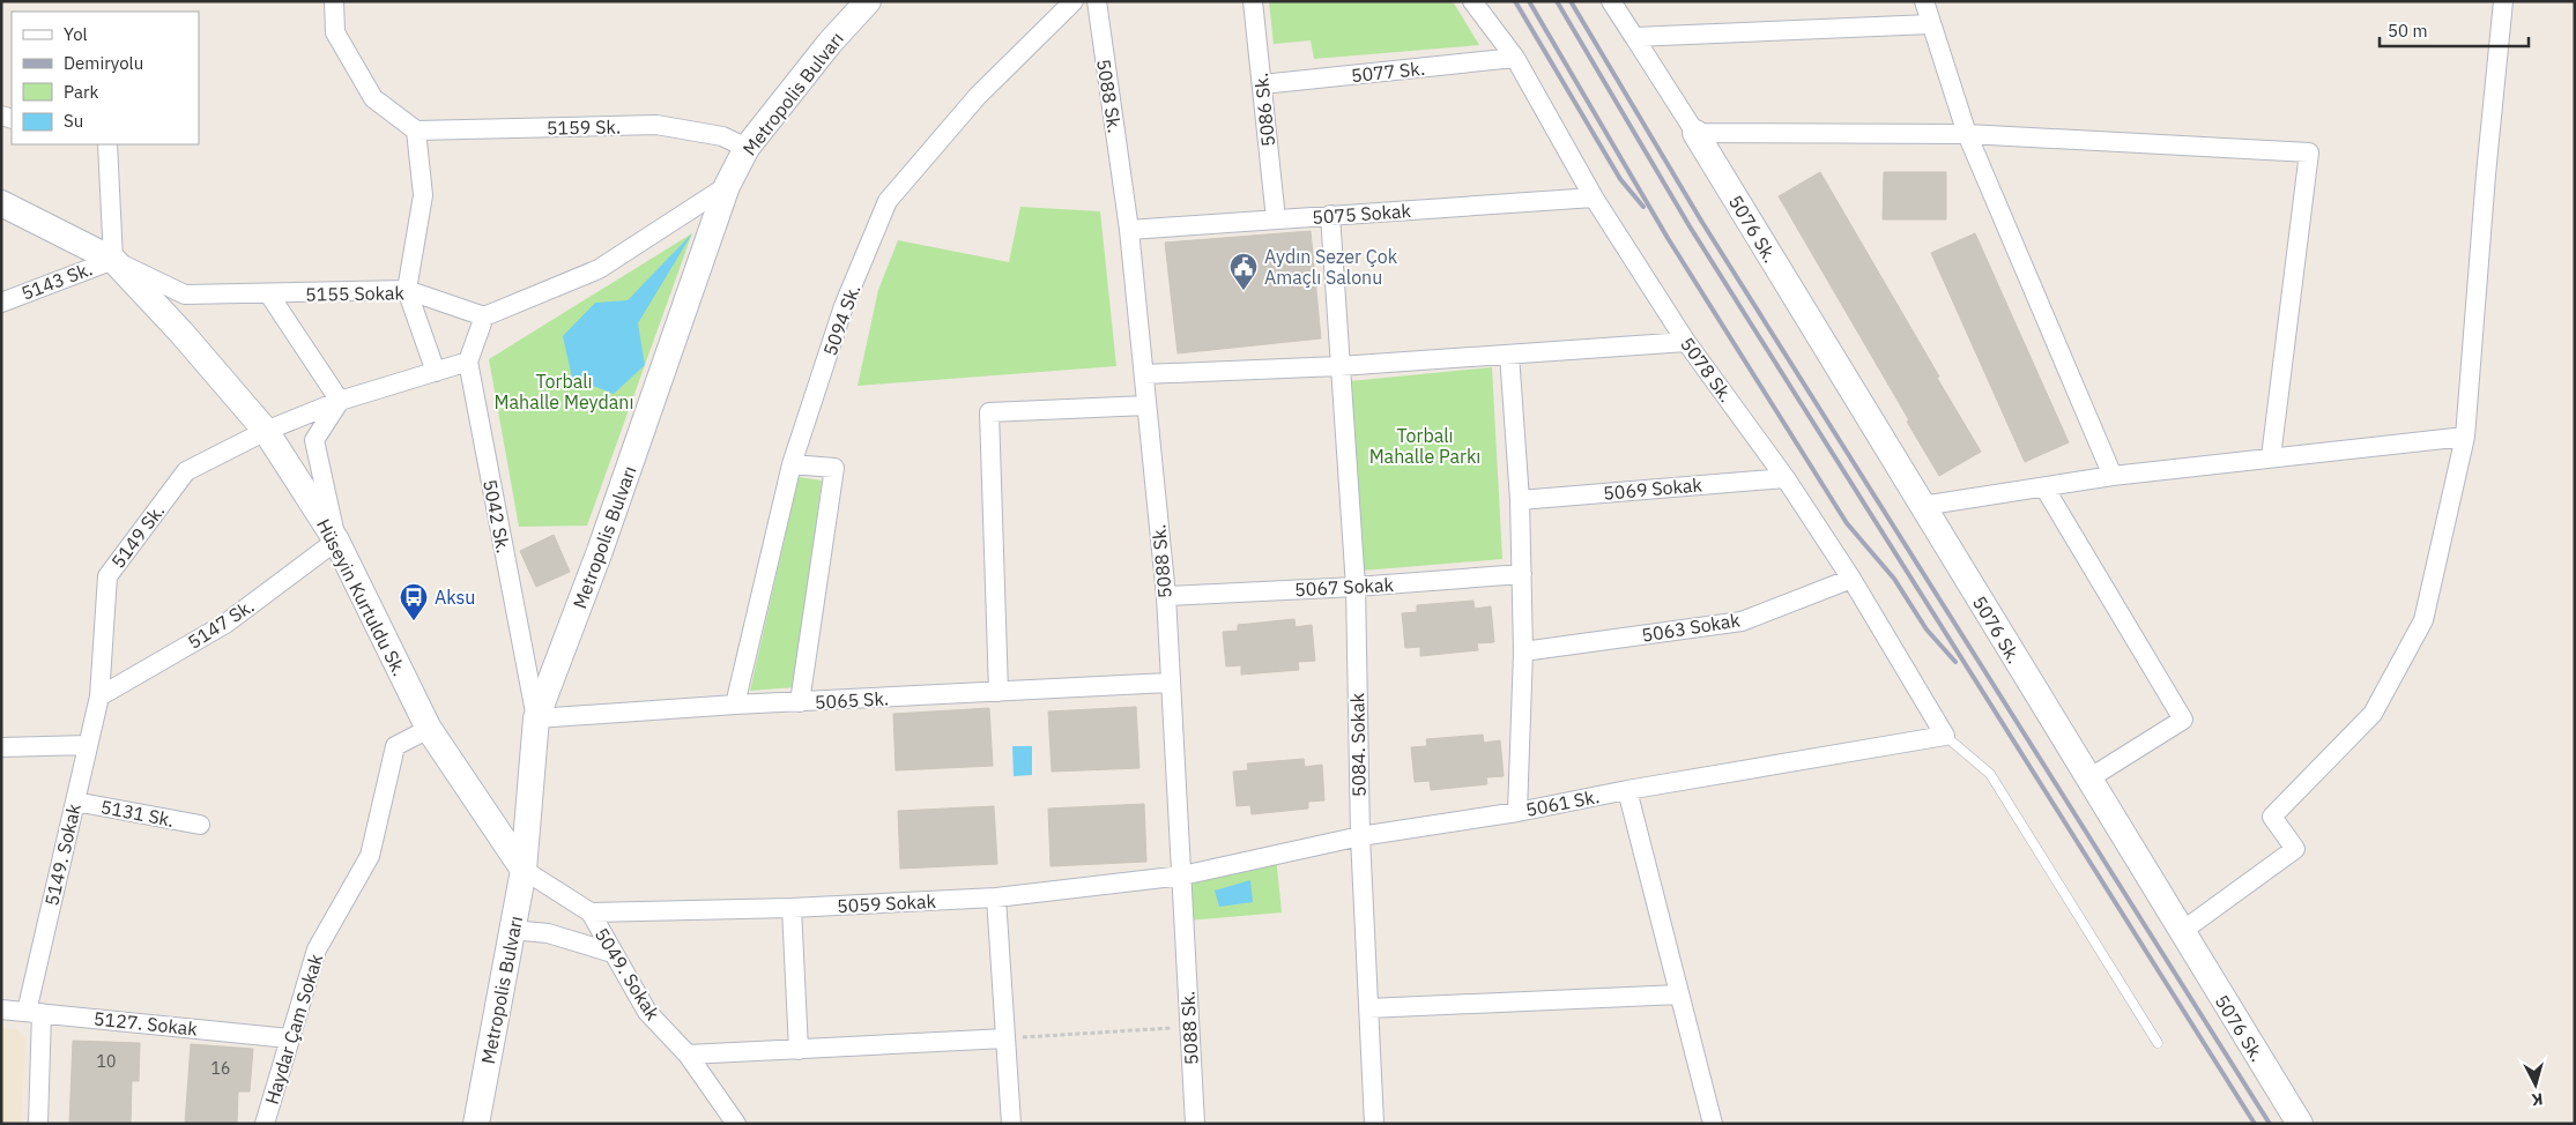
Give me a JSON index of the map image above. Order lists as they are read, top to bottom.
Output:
{
  "streets": {
    "street": [
      "5077 Sk.",
      "Metropolis Bulvarı",
      "5088 Sk.",
      "5086 Sk.",
      "5159 Sk.",
      "5075 Sokak",
      "5076 Sk.",
      "5143 Sk.",
      "5155 Sokak",
      "5094 Sk.",
      "5078 Sk.",
      "5069 Sokak",
      "5042 Sk.",
      "5149 Sk.",
      "5067 Sokak",
      "Hüseyin Kurtuldu Sk.",
      "5147 Sk.",
      "5063 Sokak",
      "5065 Sk.",
      "5084. Sokak",
      "5061 Sk.",
      "5131 Sk.",
      "5149. Sokak",
      "5059 Sokak",
      "5049. Sokak",
      "5127. Sokak",
      "Haydar Çam Sokak"
    ]
  },
  "crossings": [
    ["5077 Sk.", "5086 Sk."],
    ["5077 Sk.", "5078 Sk."],
    ["Metropolis Bulvarı", "5159 Sk."],
    ["Metropolis Bulvarı", "5042 Sk."],
    ["Metropolis Bulvarı", "Hüseyin Kurtuldu Sk."],
    ["Metropolis Bulvarı", "5065 Sk."],
    ["Metropolis Bulvarı", "5049. Sokak"],
    ["5088 Sk.", "5075 Sokak"],
    ["5088 Sk.", "5067 Sokak"],
    ["5088 Sk.", "5065 Sk."],
    ["5088 Sk.", "5061 Sk."],
    ["5088 Sk.", "5059 Sokak"],
    ["5086 Sk.", "5075 Sokak"],
    ["5075 Sokak", "5078 Sk."],
    ["5075 Sokak", "5084. Sokak"],
    ["5143 Sk.", "5155 Sokak"],
    ["5143 Sk.", "Hüseyin Kurtuldu Sk."],
    ["5155 Sokak", "Hüseyin Kurtuldu Sk."],
    ["5094 Sk.", "5065 Sk."],
    ["5078 Sk.", "5069 Sokak"],
    ["5078 Sk.", "5063 Sokak"],
    ["5078 Sk.", "5061 Sk."],
    ["5042 Sk.", "5149 Sk."],
    ["5042 Sk.", "5065 Sk."],
    ["5149 Sk.", "Hüseyin Kurtuldu Sk."],
    ["5149 Sk.", "5147 Sk."],
    ["5149 Sk.", "5149. Sokak"],
    ["5067 Sokak", "5084. Sokak"],
    ["Hüseyin Kurtuldu Sk.", "5147 Sk."],
    ["Hüseyin Kurtuldu Sk.", "5049. Sokak"],
    ["Hüseyin Kurtuldu Sk.", "Haydar Çam Sokak"],
    ["5147 Sk.", "5149. Sokak"],
    ["5084. Sokak", "5061 Sk."],
    ["5061 Sk.", "5059 Sokak"],
    ["5131 Sk.", "5149. Sokak"],
    ["5149. Sokak", "5127. Sokak"],
    ["5059 Sokak", "5049. Sokak"],
    ["5127. Sokak", "Haydar Çam Sokak"]
  ],
  "parks": ["Torbalı Mahalle Meydanı", "Torbalı Mahalle Parkı"],
  "places": {
    "public building": ["Aydın Sezer Çok Amaçlı Salonu"],
    "bus stop": ["Aksu"]
  },
  "house_numbers": ["10", "16"],
  "legend": [
    "Yol",
    "Demiryolu",
    "Park",
    "Su"
  ],
  "scale_bar": "50 m",
  "north": "bottom"
}
